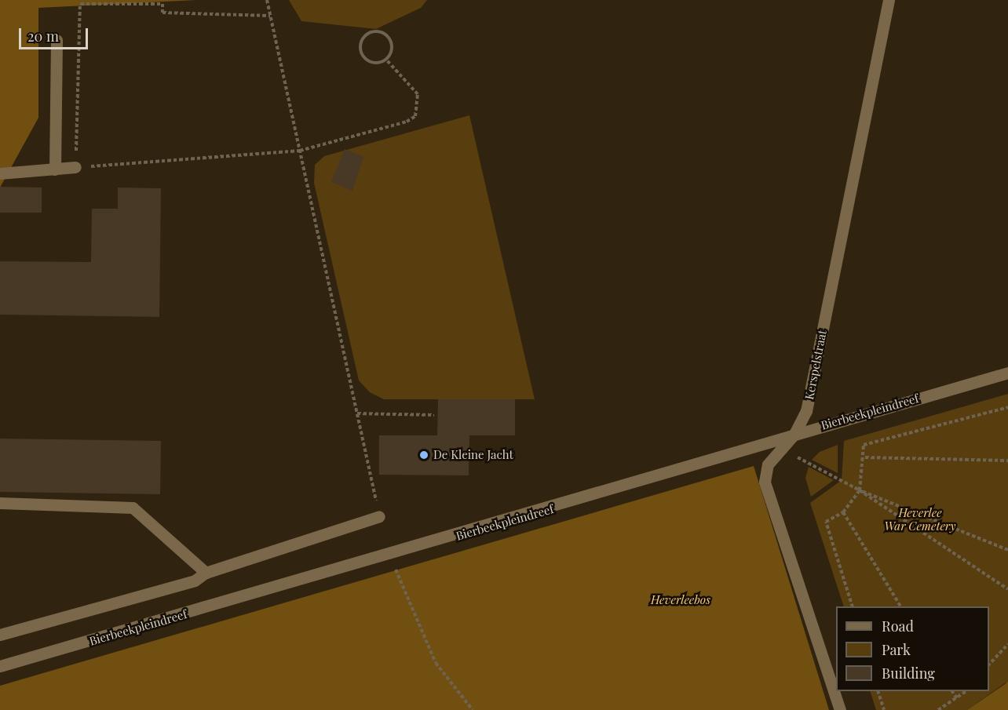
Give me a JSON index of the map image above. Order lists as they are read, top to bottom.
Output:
{
  "streets": {
    "street": ["Kerspelstraat", "Bierbeekpleindreef"]
  },
  "crossings": [
    ["Kerspelstraat", "Bierbeekpleindreef"]
  ],
  "parks": ["Heverlee War Cemetery", "Heverleebos"],
  "places": ["De Kleine Jacht"],
  "legend": ["Road", "Park", "Building"],
  "scale_bar": "20 m"
}
